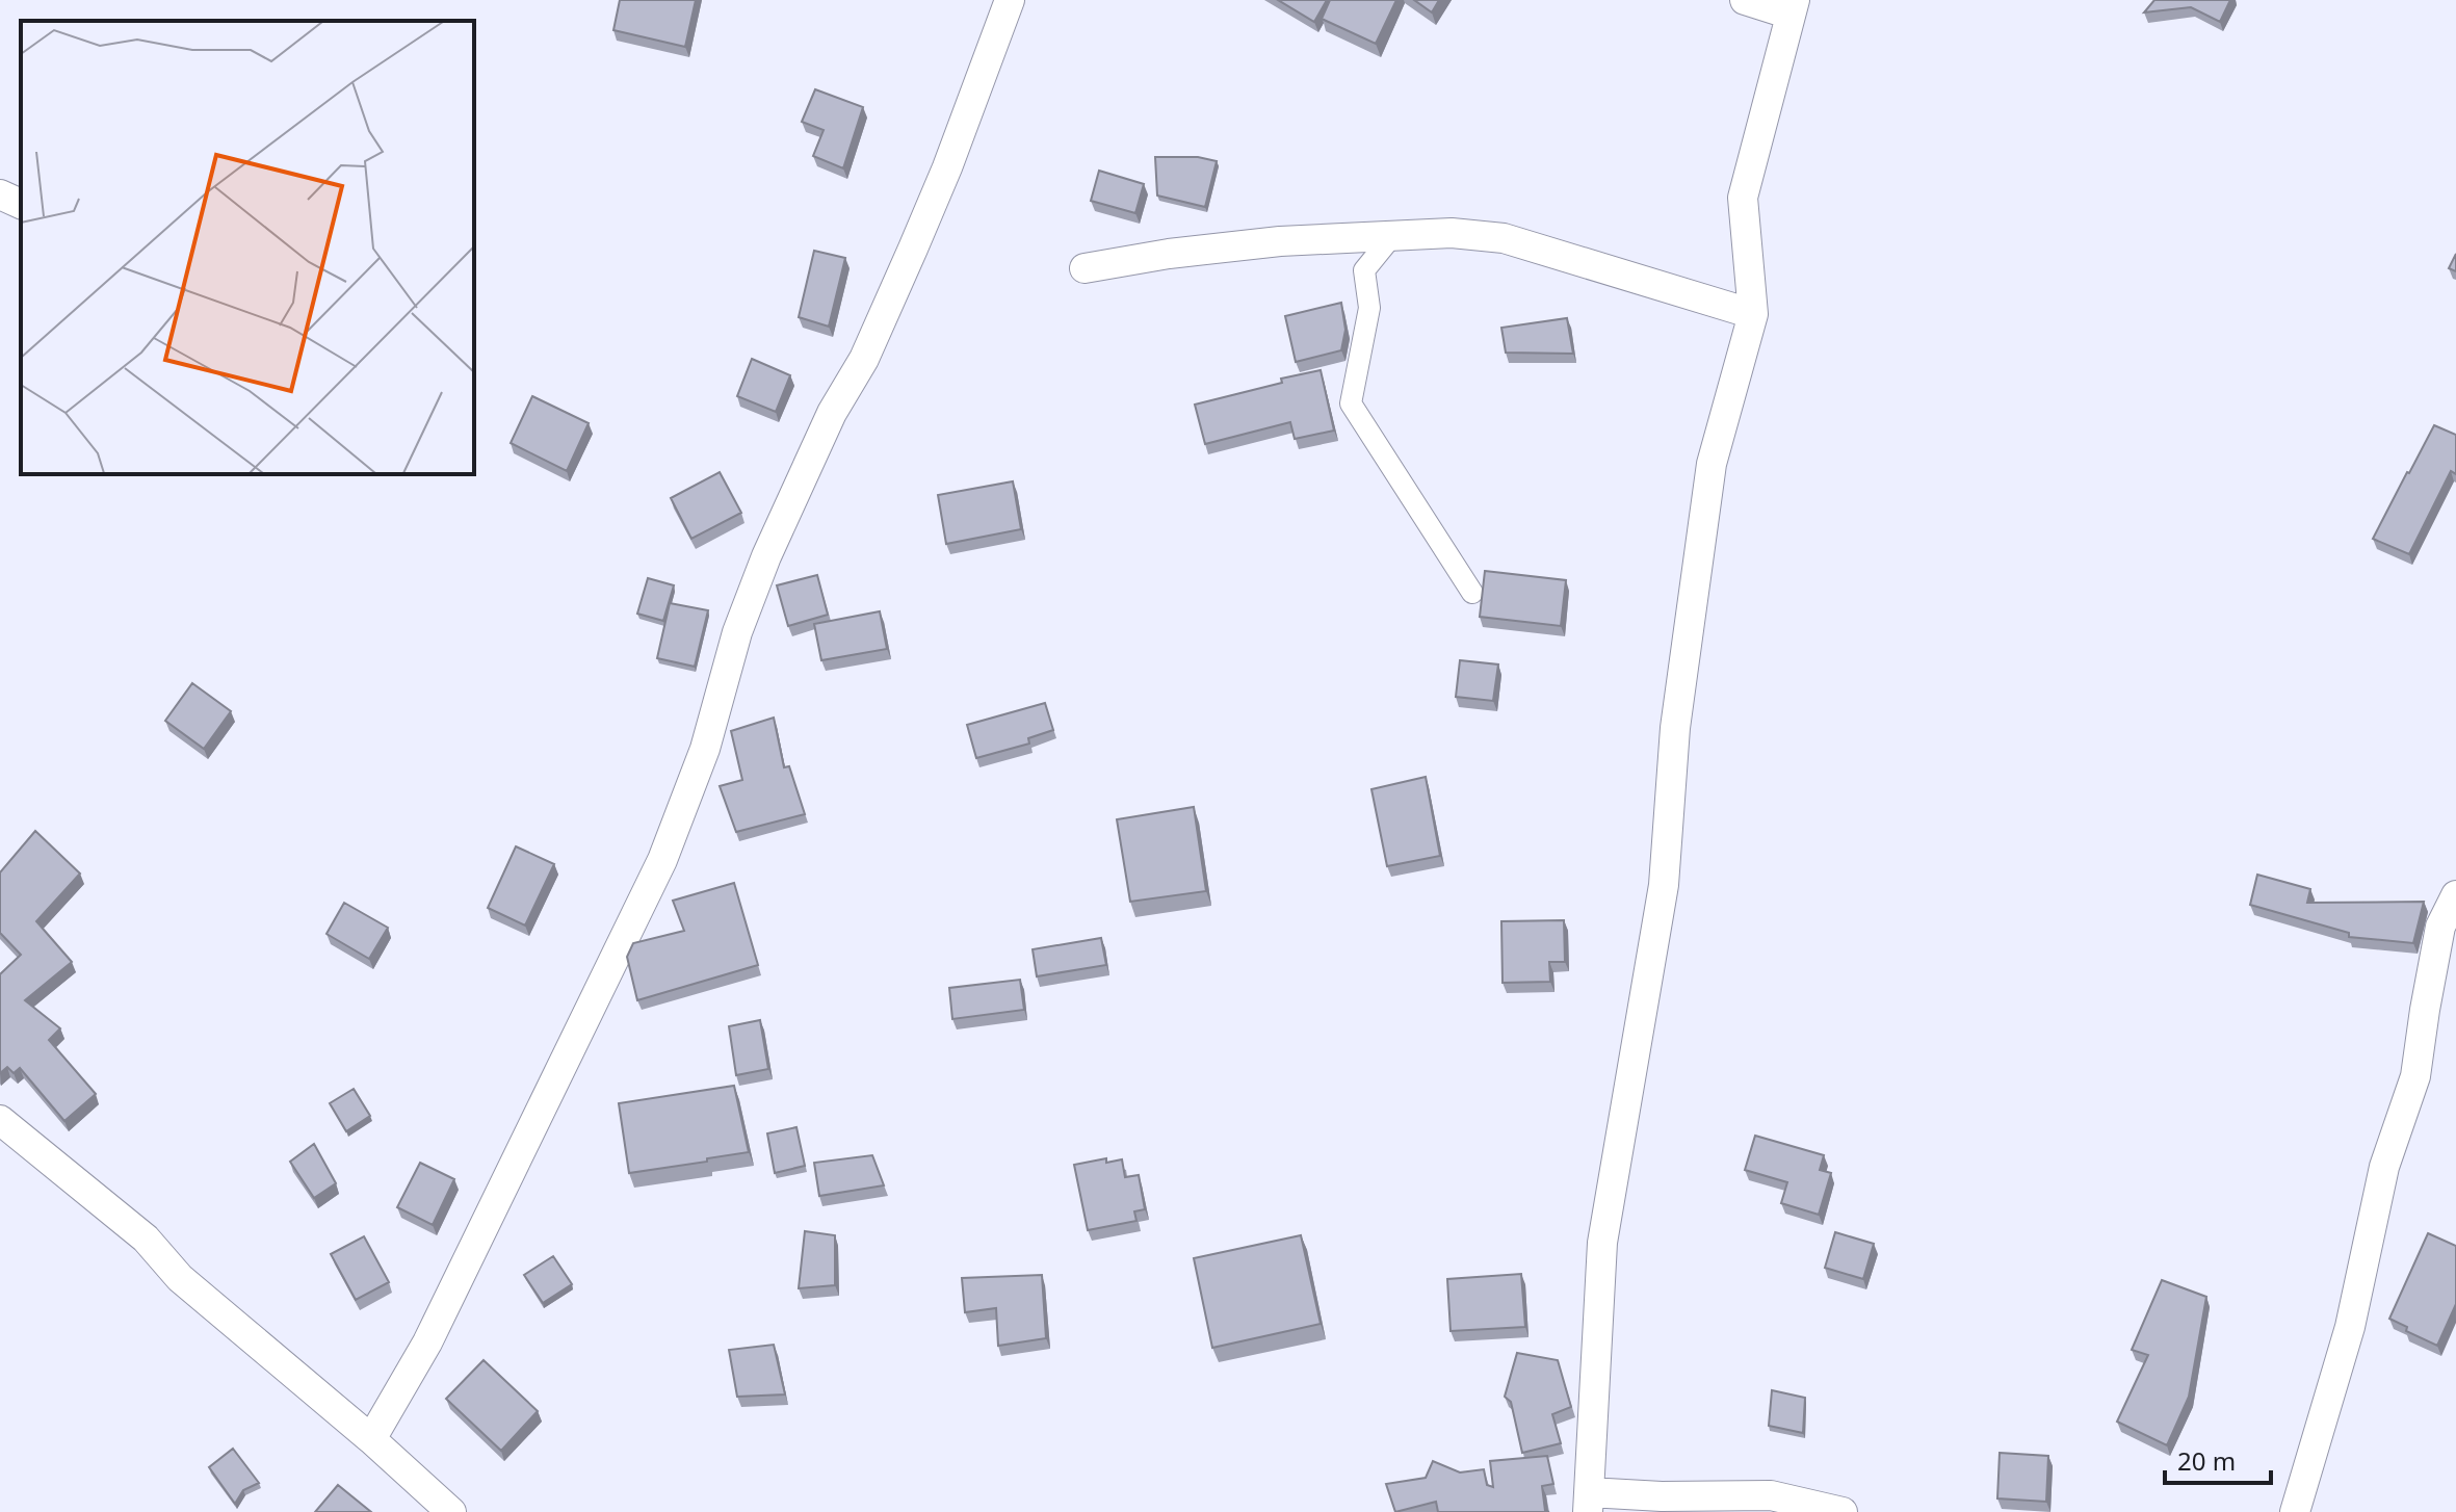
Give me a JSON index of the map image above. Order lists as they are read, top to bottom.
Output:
{
  "scale_bar": "20 m"
}
